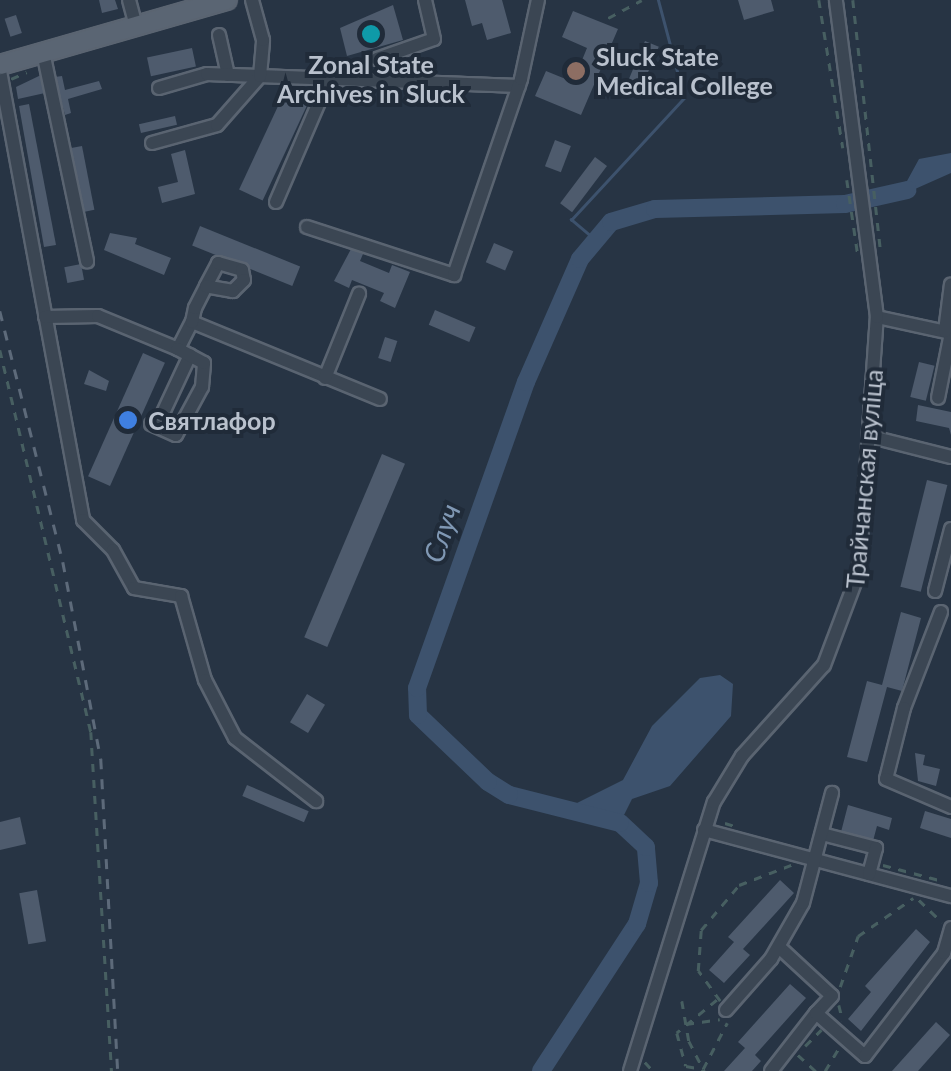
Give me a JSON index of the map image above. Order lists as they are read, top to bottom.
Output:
{
  "streets": {
    "street": ["Трайчанская вуліца"]
  },
  "water": ["Случ"],
  "places": ["Zonal State Archives in Sluck", "Sluck State Medical College", "Святлафор"]
}
